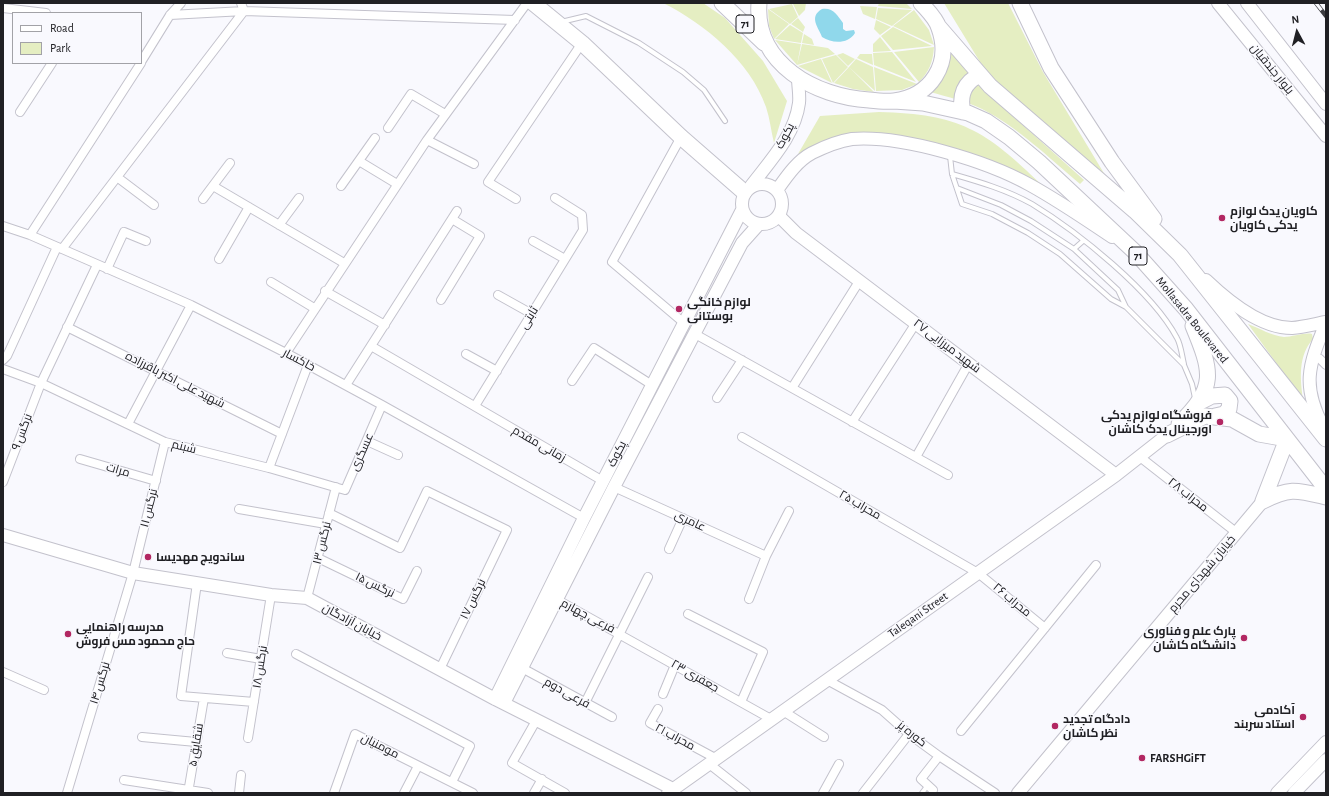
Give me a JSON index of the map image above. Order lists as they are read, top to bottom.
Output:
{
  "streets": {
    "highway": ["71", "Mollasadra Boulevared"],
    "street": [
      "بلوار جندقیان",
      "پکوک",
      "ثابتی",
      "شهید میرزایی ۲۷",
      "خاکسار",
      "شهید علی اکبر باقرزاده",
      "نرگس ۹",
      "زمانی مقدم",
      "شبنم",
      "عسگری",
      "مرات",
      "محراب ۲۸",
      "محراب ۲۵",
      "نرگس ۱۱",
      "عامری",
      "نرگس ۱۳",
      "خیابان شهدای محرم",
      "نرگس ۱۵",
      "نرگس ۱۷",
      "محراب ۲۶",
      "Taleqani Street",
      "فرعی چهارم",
      "خیابان آزادگان",
      "نرگس ۱۸",
      "جعفری ۲۳",
      "نرگس ۱۴",
      "فرعی دوم",
      "کوره پز",
      "محراب ۲۱",
      "شقایق ۵",
      "مومنیان"
    ]
  },
  "crossings": [
    ["71", "پکوک"],
    ["71", "Mollasadra Boulevared"],
    ["پکوک", "شهید میرزایی ۲۷"],
    ["پکوک", "خاکسار"],
    ["پکوک", "زمانی مقدم"],
    ["پکوک", "عامری"],
    ["پکوک", "فرعی چهارم"],
    ["پکوک", "خیابان آزادگان"],
    ["پکوک", "فرعی دوم"],
    ["ثابتی", "زمانی مقدم"],
    ["شهید میرزایی ۲۷", "Taleqani Street"],
    ["خاکسار", "نرگس ۹"],
    ["خاکسار", "عسگری"],
    ["شهید علی اکبر باقرزاده", "نرگس ۹"],
    ["نرگس ۹", "شبنم"],
    ["شبنم", "عسگری"],
    ["شبنم", "نرگس ۱۱"],
    ["شبنم", "نرگس ۱۳"],
    ["عسگری", "نرگس ۱۳"],
    ["مرات", "نرگس ۱۱"],
    ["محراب ۲۸", "خیابان شهدای محرم"],
    ["محراب ۲۸", "Taleqani Street"],
    ["محراب ۲۵", "محراب ۲۶"],
    ["محراب ۲۵", "Taleqani Street"],
    ["نرگس ۱۱", "خیابان آزادگان"],
    ["نرگس ۱۱", "نرگس ۱۴"],
    ["نرگس ۱۳", "نرگس ۱۵"],
    ["نرگس ۱۳", "نرگس ۱۷"],
    ["نرگس ۱۳", "خیابان آزادگان"],
    ["نرگس ۱۷", "خیابان آزادگان"],
    ["محراب ۲۶", "Taleqani Street"],
    ["Taleqani Street", "خیابان آزادگان"],
    ["Taleqani Street", "جعفری ۲۳"],
    ["Taleqani Street", "کوره پز"],
    ["Taleqani Street", "محراب ۲۱"],
    ["فرعی چهارم", "جعفری ۲۳"],
    ["خیابان آزادگان", "نرگس ۱۸"],
    ["خیابان آزادگان", "نرگس ۱۴"]
  ],
  "places": [
    "کاویان یدک لوازم یدکی کاویان",
    "لوازم خانگی بوستانی",
    "فروشگاه لوازم یدکی اورجینال یدک کاشان",
    "ساندویچ مهدیسا",
    "مدرسه راهنمایی حاج محمود مس فروش",
    "پارک علم و فناوری دانشگاه کاشان",
    "آکادمی استاد سربند",
    "دادگاه تجدید نظر کاشان",
    "FARSHGiFT"
  ],
  "legend": ["Road", "Park"],
  "north": "top"
}
